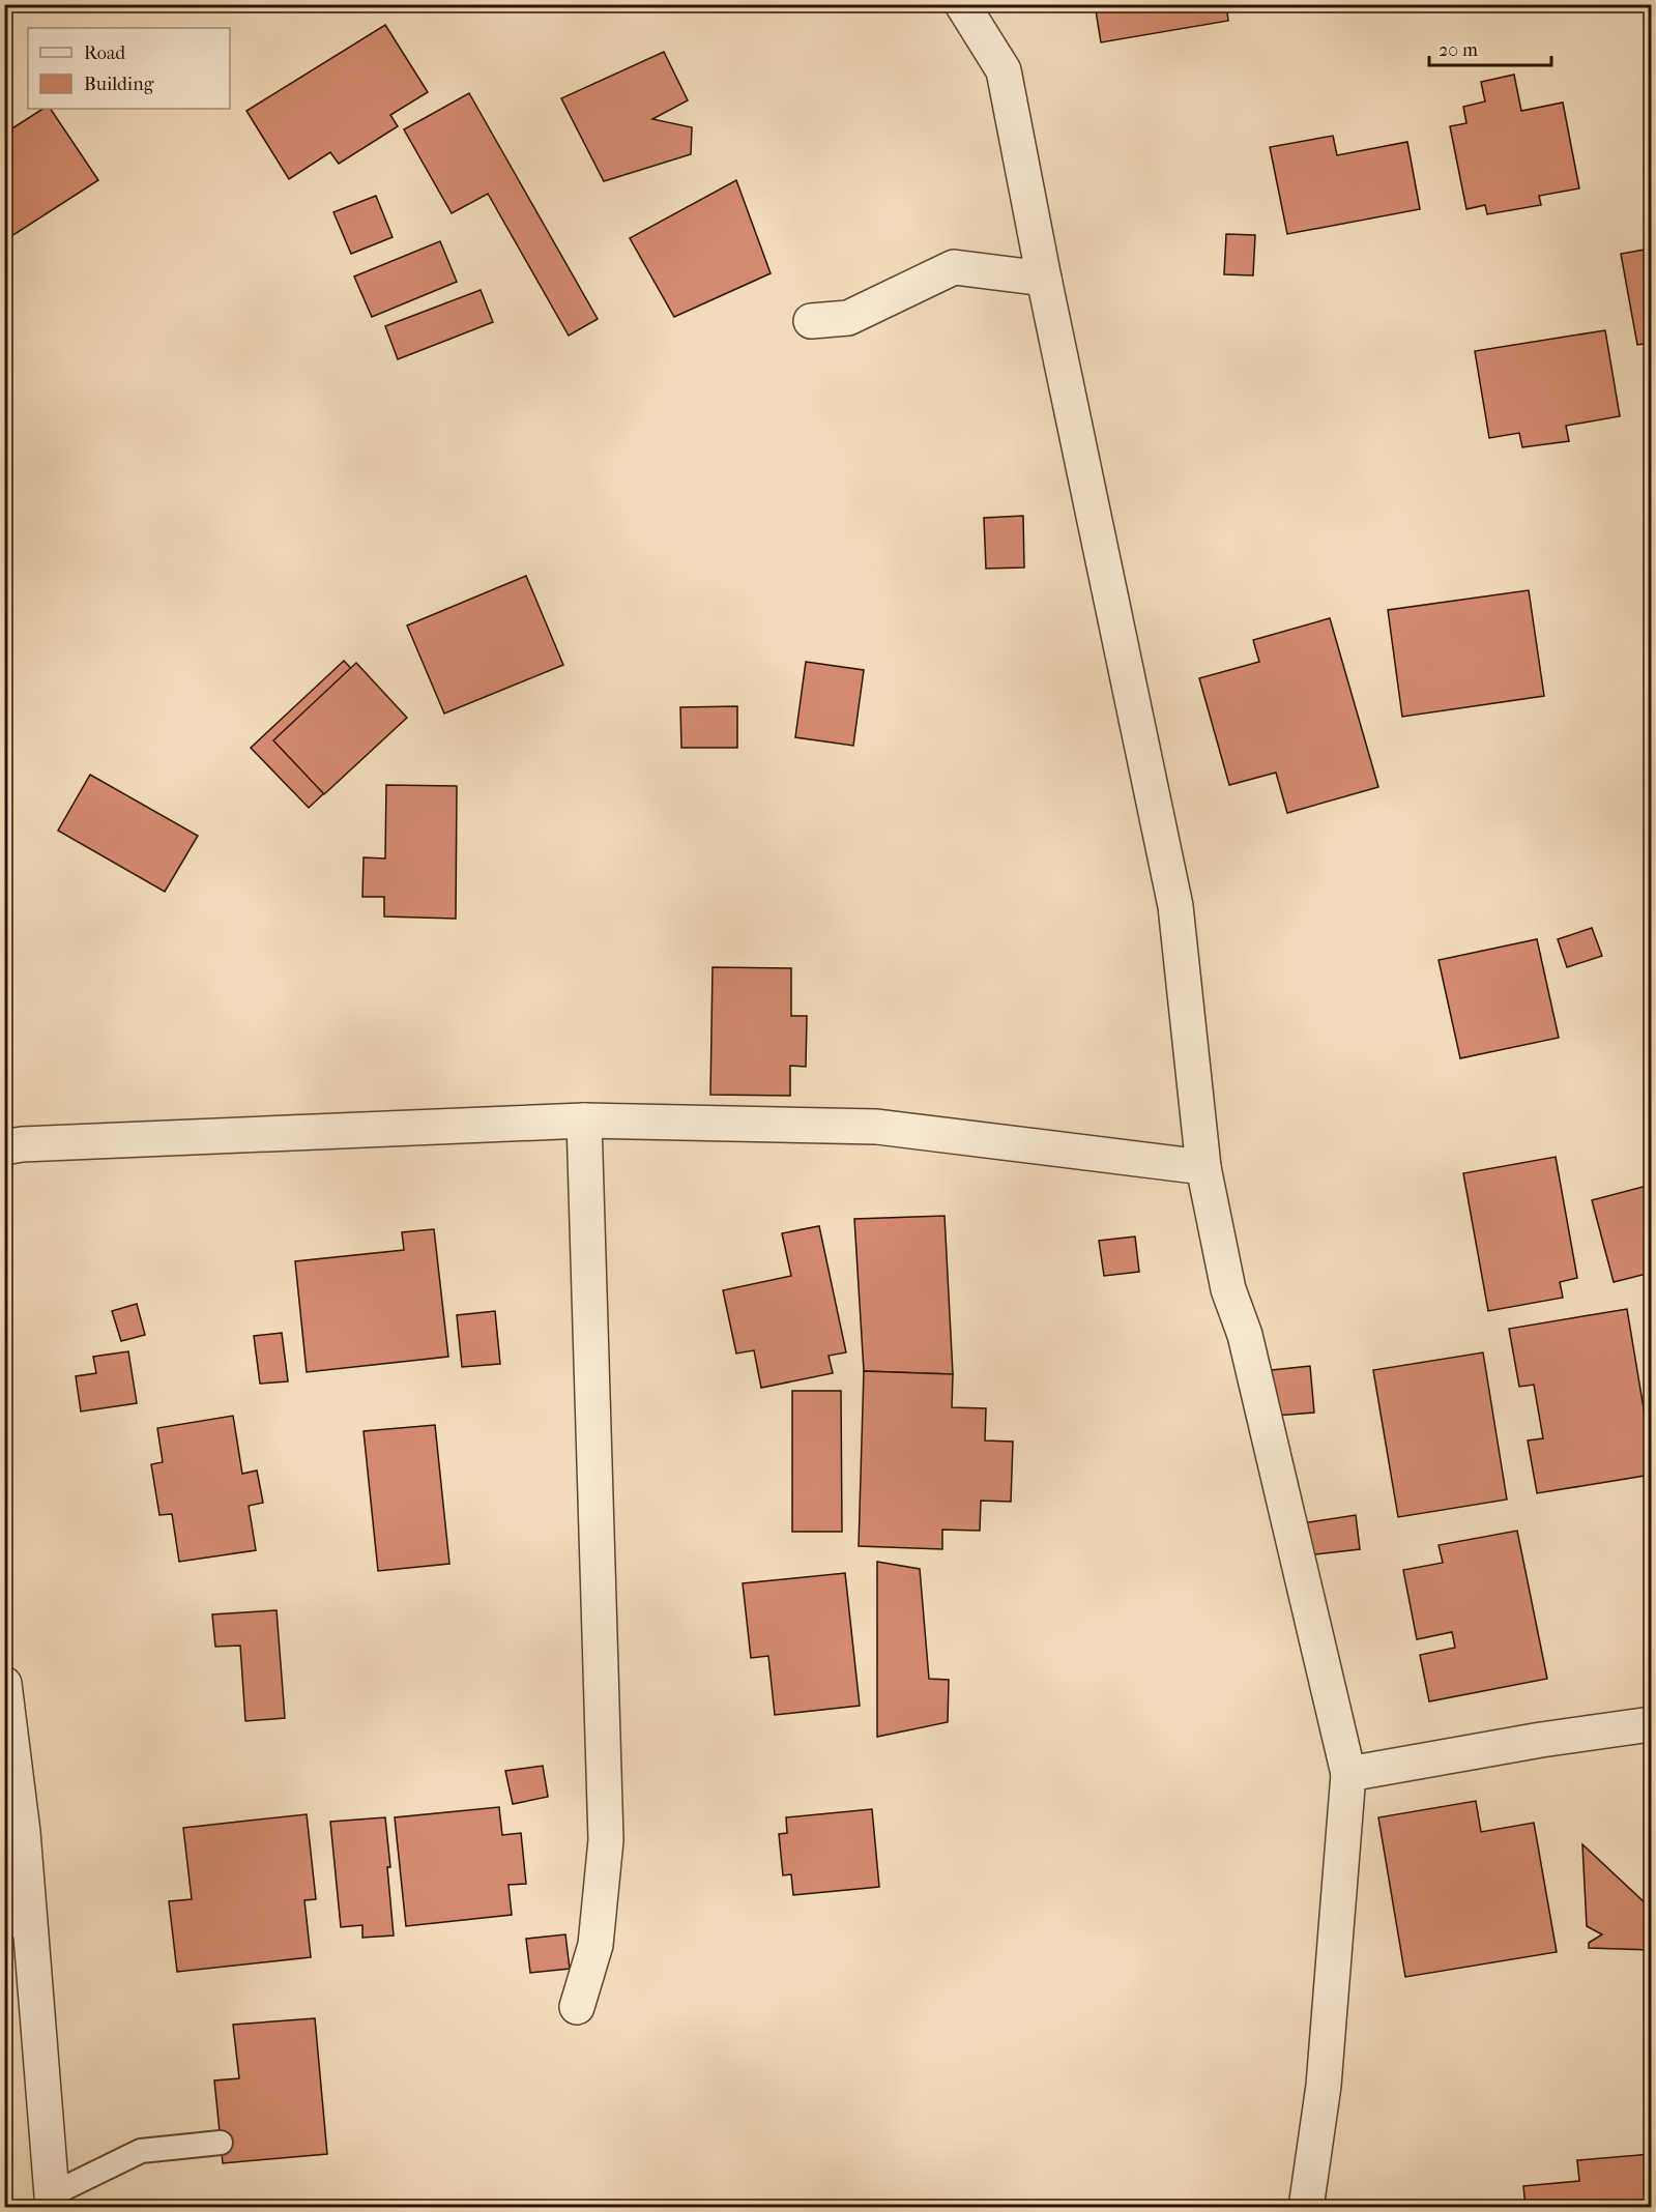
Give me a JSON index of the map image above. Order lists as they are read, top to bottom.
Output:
{
  "legend": ["Road", "Building"],
  "scale_bar": "20 m"
}
